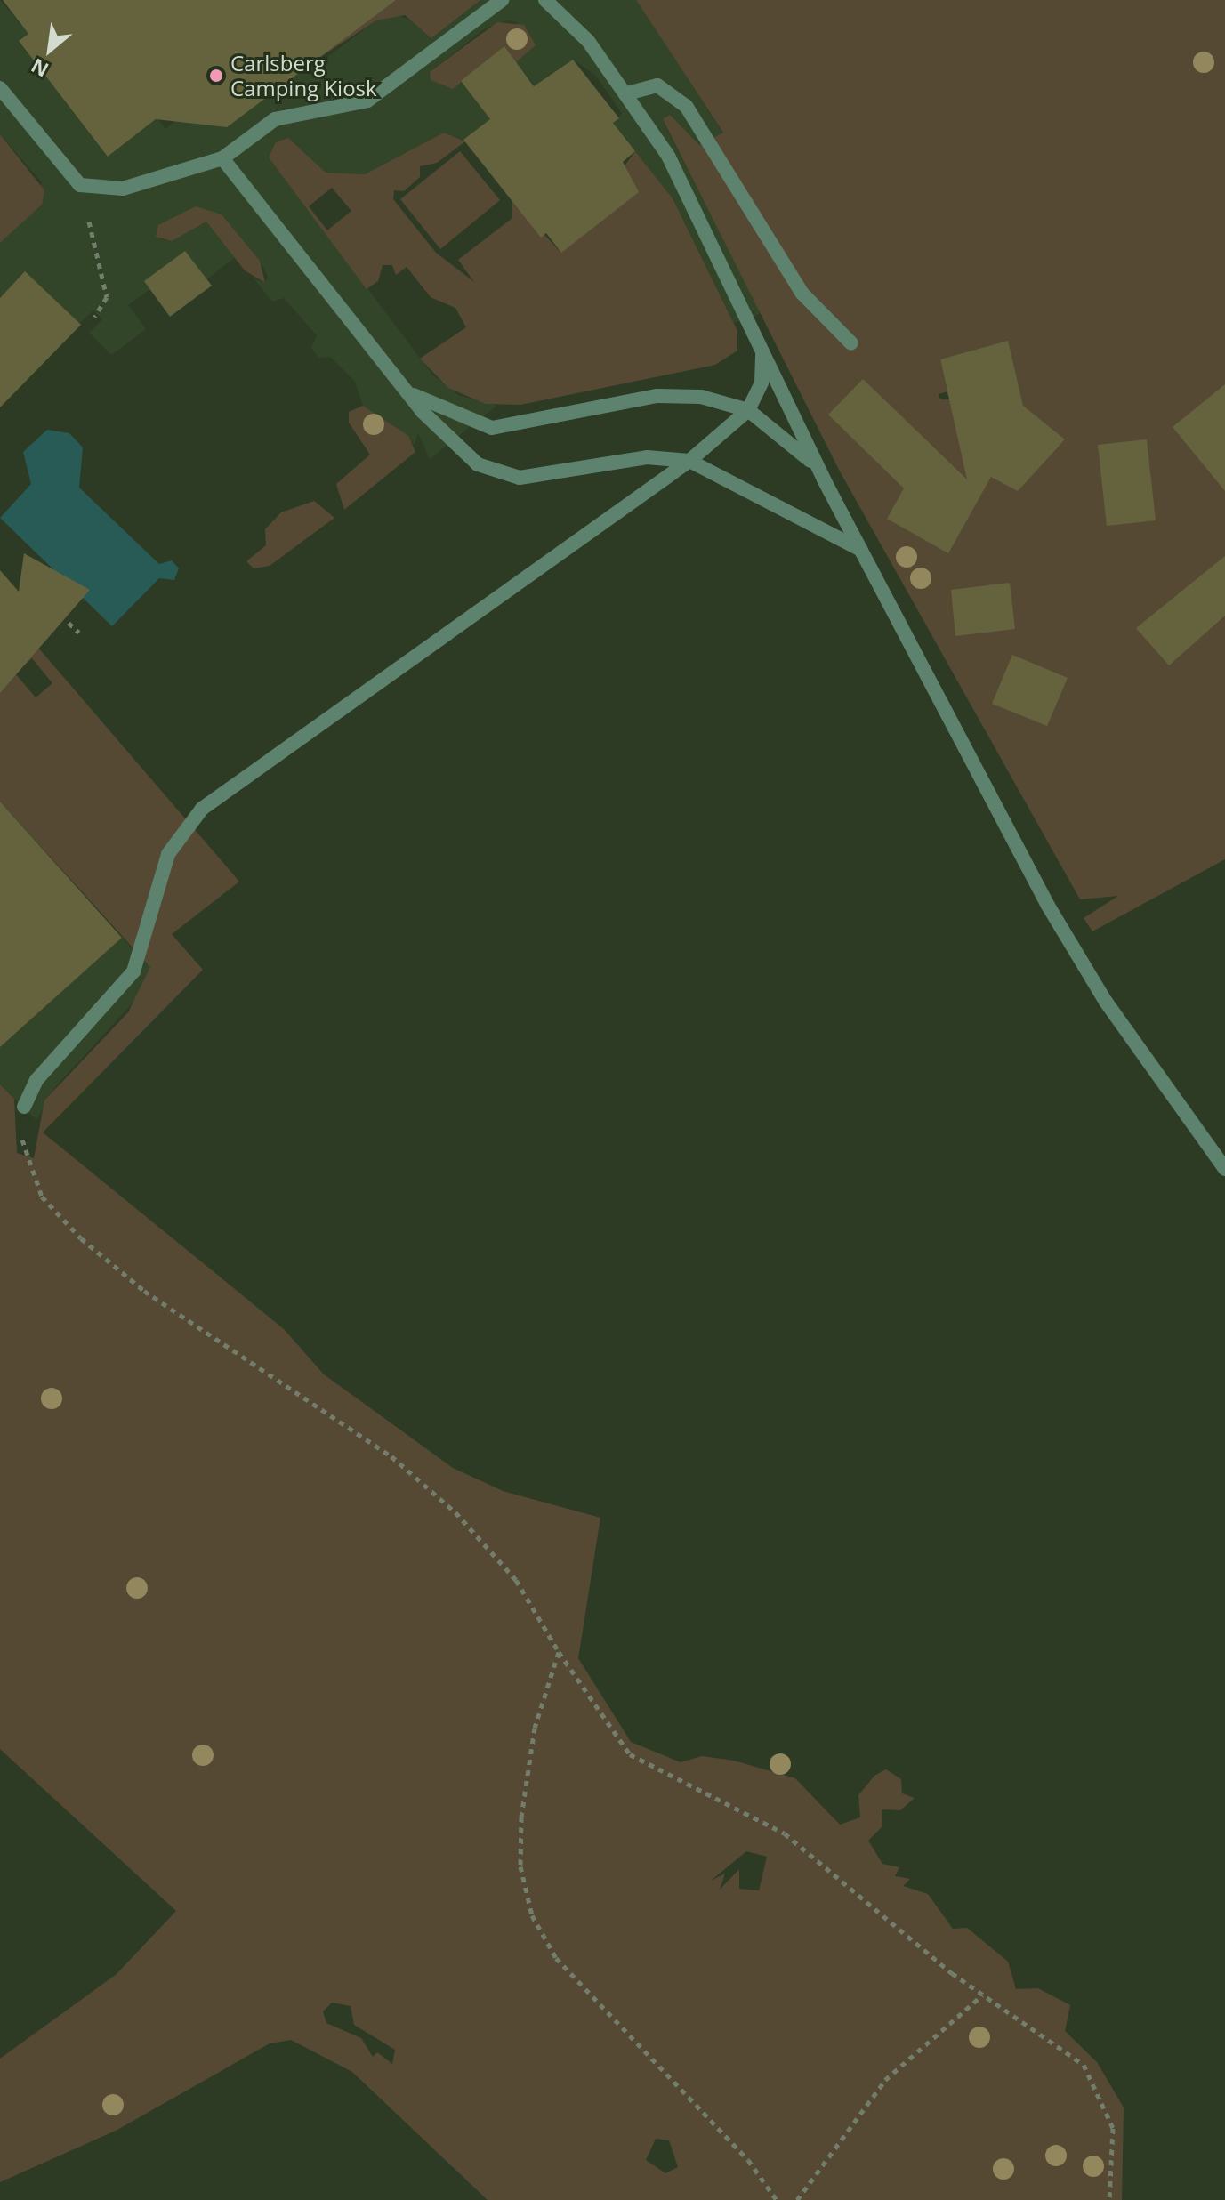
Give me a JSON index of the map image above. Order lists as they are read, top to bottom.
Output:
{
  "places": ["Carlsberg Camping Kiosk"],
  "north": "bottom left"
}
